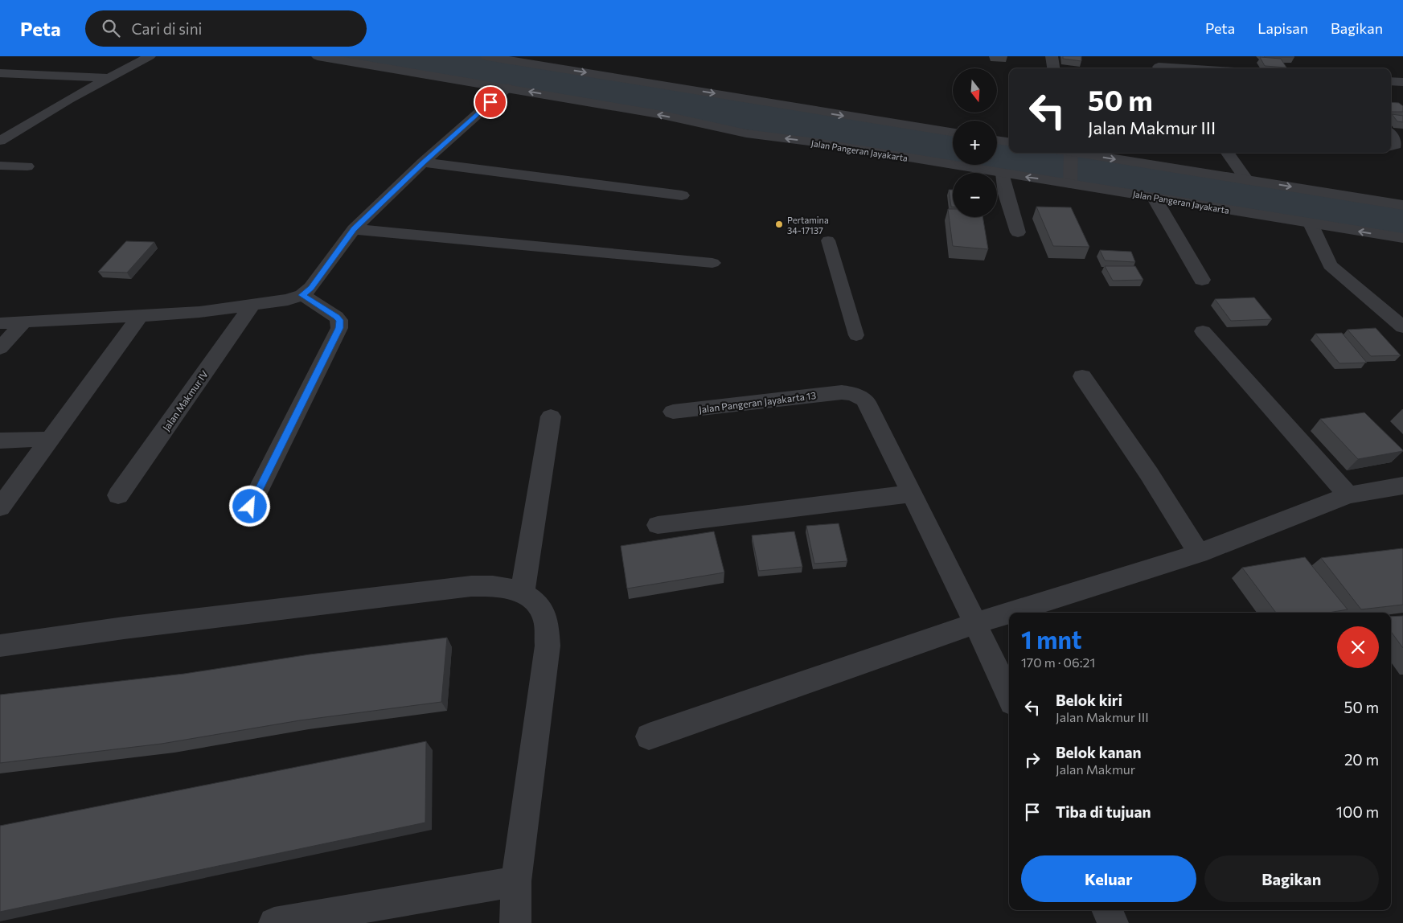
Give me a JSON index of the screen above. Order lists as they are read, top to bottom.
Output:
{
  "streets": {
    "street": ["Jalan Pangeran Jayakarta", "Jalan Makmur IV", "Jalan Pangeran Jayakarta 13"]
  },
  "places": ["Pertamina 34-17137"],
  "north": "bottom",
  "page": {
    "header": "Peta",
    "search": "Cari di sini",
    "nav": ["Peta", "Lapisan", "Bagikan"],
    "map_buttons": ["+", "−"],
    "turn": ["50 m", "Jalan Makmur III"],
    "heading": ["1 mnt", "170 m · 06:21"],
    "list": [
      {
        "name": "Belok kiri",
        "note": "Jalan Makmur III",
        "value": "50 m"
      },
      {
        "name": "Belok kanan",
        "note": "Jalan Makmur",
        "value": "20 m"
      },
      {
        "name": "Tiba di tujuan",
        "value": "100 m"
      }
    ],
    "buttons": ["Keluar", "Bagikan"]
  }
}
